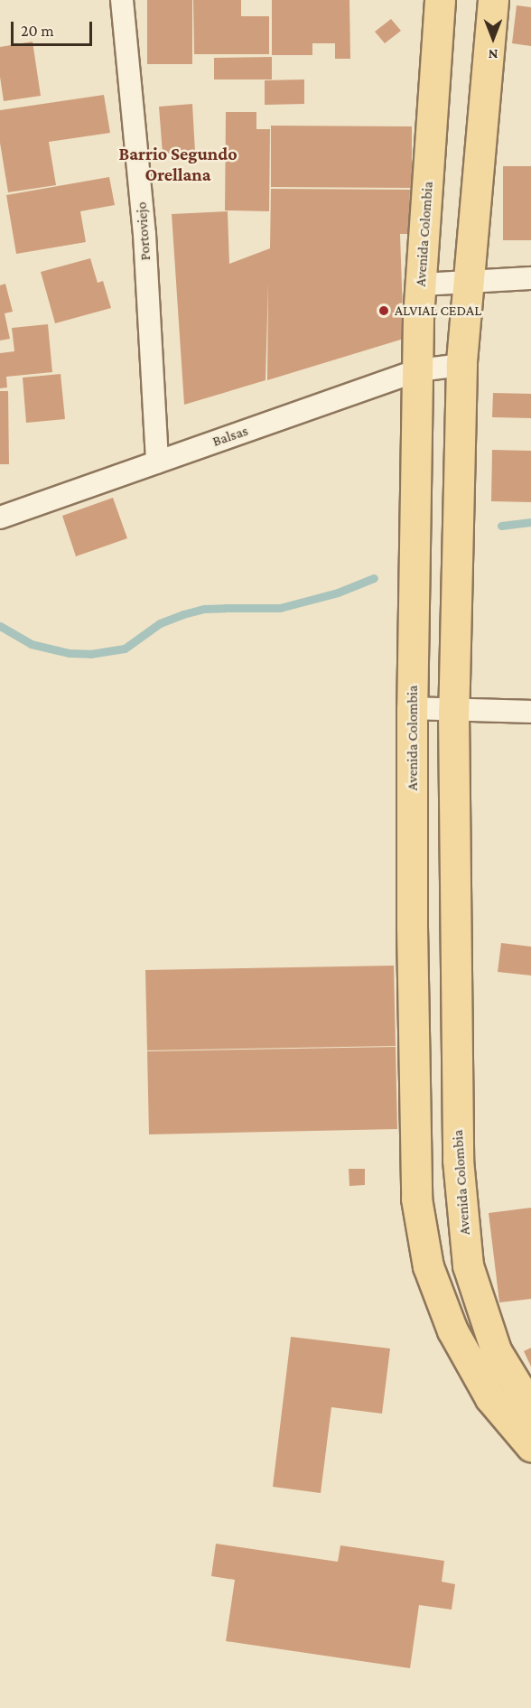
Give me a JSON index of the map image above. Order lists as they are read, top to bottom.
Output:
{
  "streets": {
    "main road": ["Avenida Colombia"],
    "street": ["Portoviejo", "Balsas"]
  },
  "crossings": [
    ["Portoviejo", "Balsas"],
    ["Avenida Colombia", "Balsas"]
  ],
  "districts": ["Barrio Segundo Orellana"],
  "places": ["ALVIAL CEDAL"],
  "scale_bar": "20 m",
  "north": "bottom"
}
